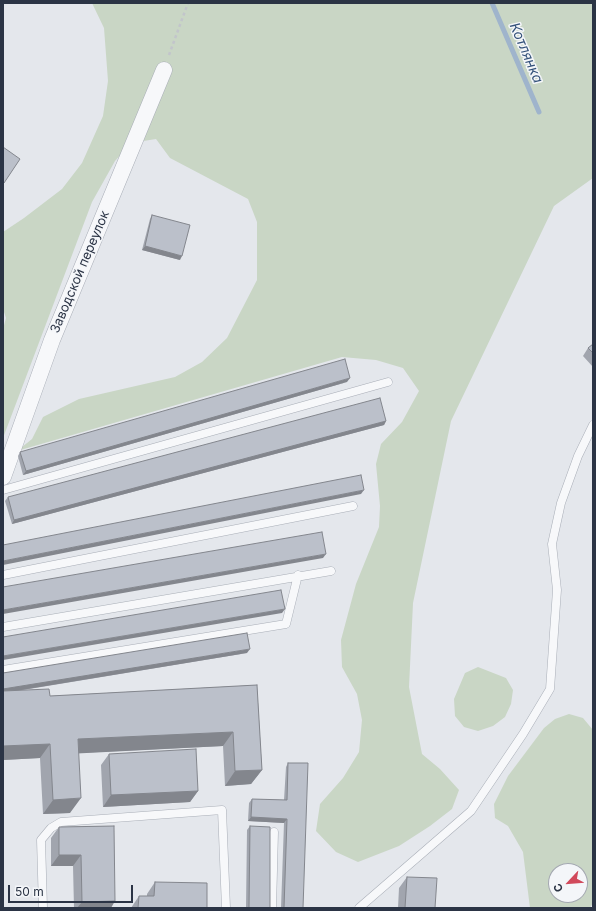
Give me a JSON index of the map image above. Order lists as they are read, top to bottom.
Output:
{
  "streets": {
    "street": ["Заводской переулок"]
  },
  "water": ["Котлянка"],
  "scale_bar": "50 m",
  "north": "bottom left"
}
